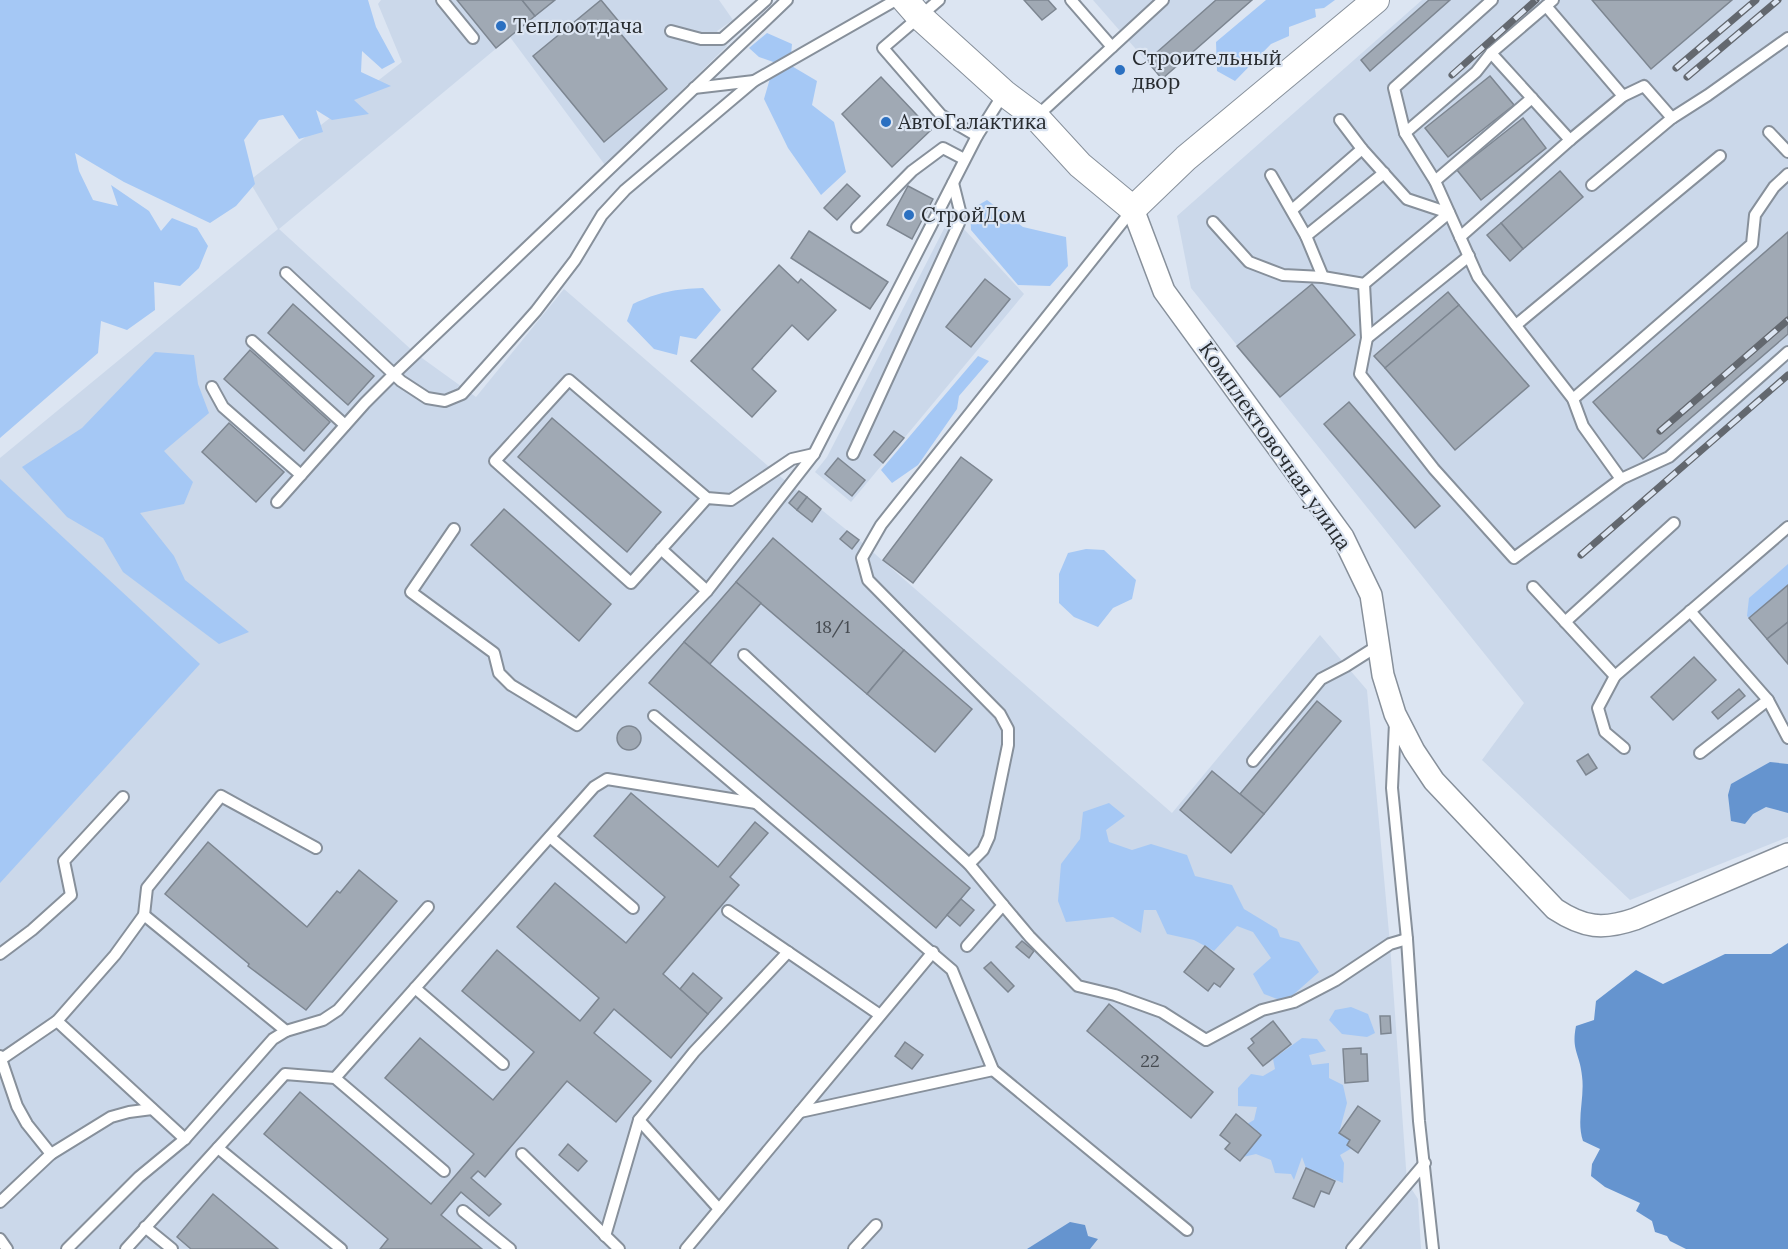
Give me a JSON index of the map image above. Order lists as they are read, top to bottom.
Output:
{
  "streets": {
    "street": ["Комплектовочная улица"]
  },
  "places": [
    "Теплоотдача",
    "Строительный двор",
    "АвтоГалактика",
    "СтройДом"
  ],
  "house_numbers": ["18/1", "22"]
}
